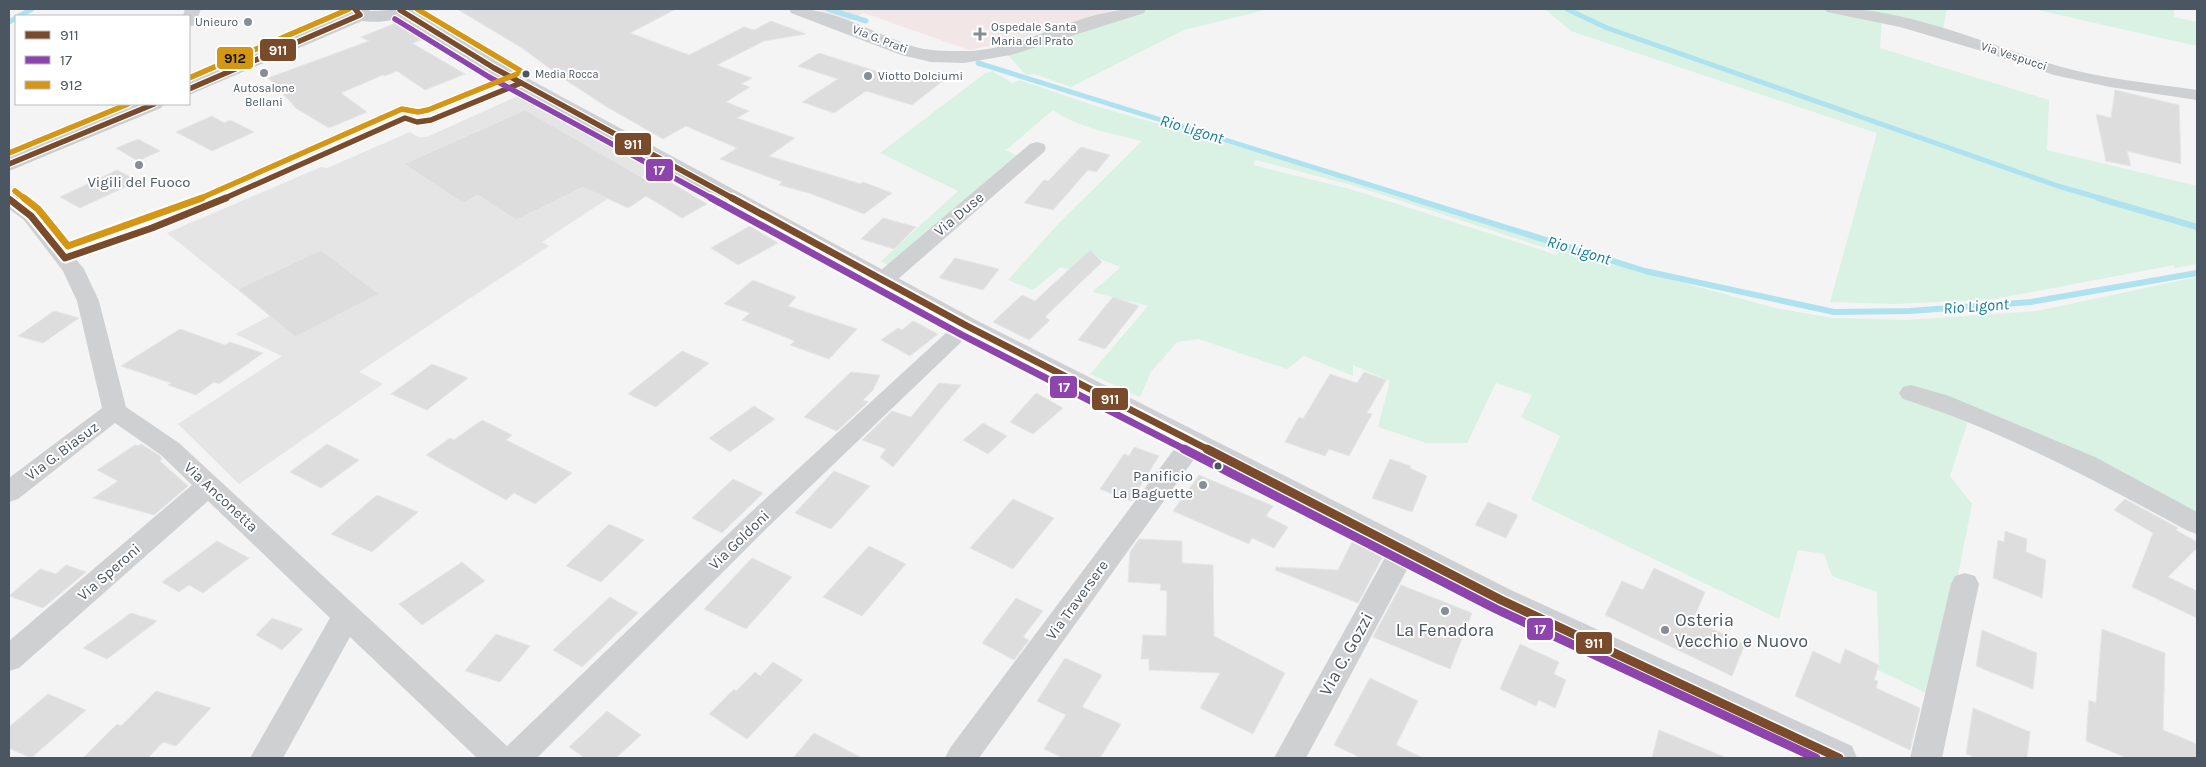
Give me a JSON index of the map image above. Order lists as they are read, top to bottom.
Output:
{
  "streets": {
    "street": [
      "Via G. Prati",
      "Via Vespucci",
      "Via Duse",
      "Via G. Biasuz",
      "Via Anconetta",
      "Via Goldoni",
      "Via Speroni",
      "Via Traversere",
      "Via C. Gozzi"
    ]
  },
  "crossings": [
    ["Via G. Biasuz", "Via Anconetta"],
    ["Via Anconetta", "Via Speroni"]
  ],
  "water": ["Rio Ligont"],
  "places": {
    "other": [
      "Unieuro",
      "Autosalone Bellani",
      "Media Rocca",
      "Viotto Dolciumi",
      "Vigili del Fuoco",
      "Panificio La Baguette",
      "La Fenadora",
      "Osteria Vecchio e Nuovo"
    ],
    "health": ["Ospedale Santa Maria del Prato"]
  },
  "lines": ["transit line 911", "transit line 912", "transit line 17"],
  "legend": ["911", "17", "912"]
}
